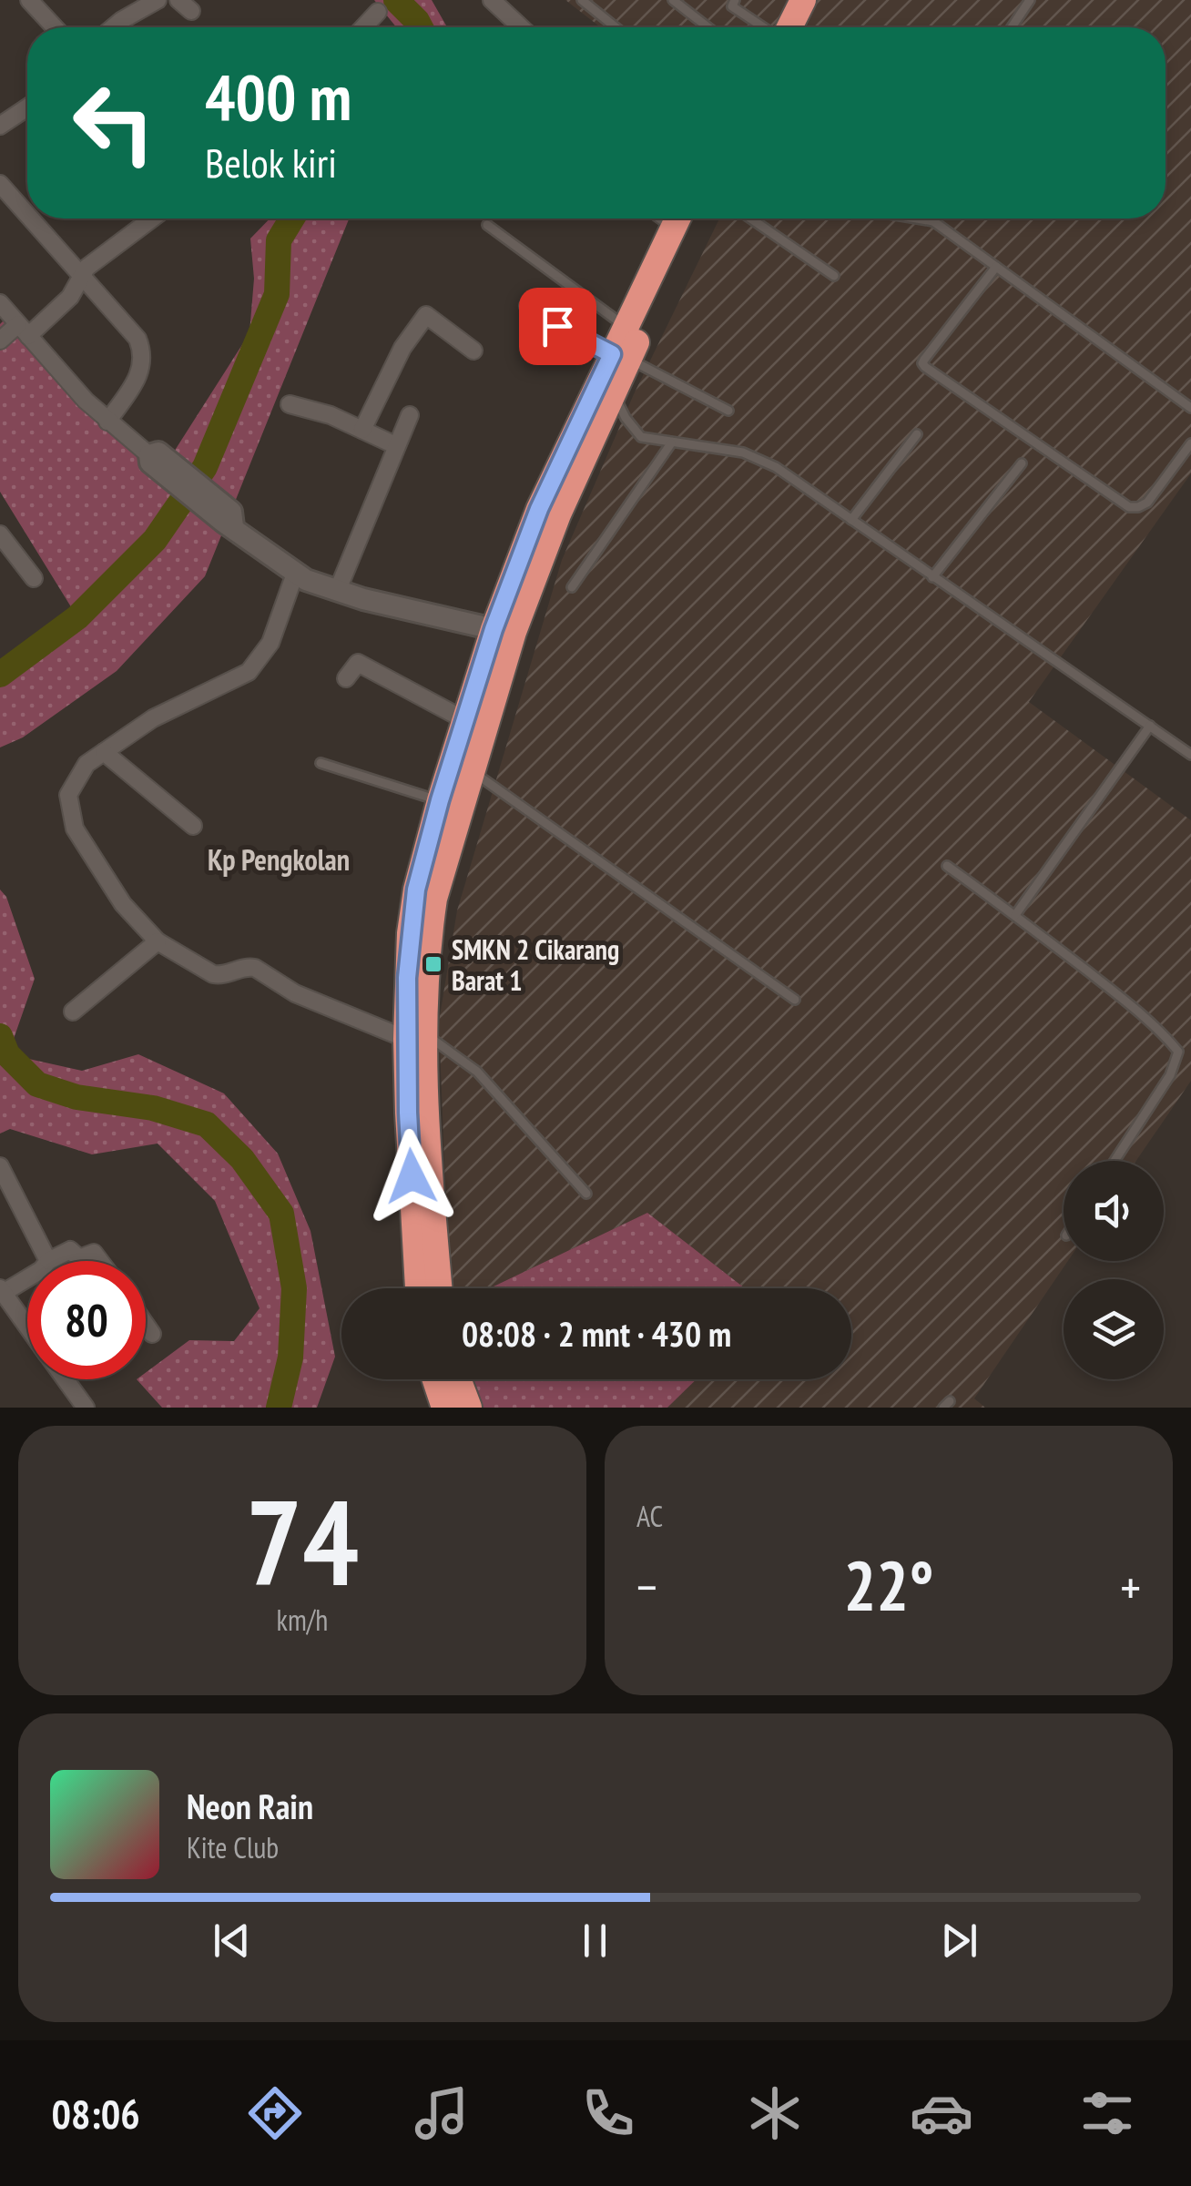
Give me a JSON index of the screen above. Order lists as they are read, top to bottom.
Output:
{
  "districts": ["Kp Pengkolan"],
  "places": {
    "transit": ["SMKN 2 Cikarang Barat 1"]
  },
  "page": {
    "turn": ["400 m", "Belok kiri"],
    "limit": "80",
    "trip": "08:08 · 2 mnt · 430 m",
    "tile": [
      ["74", "km/h"],
      "AC"
    ],
    "heat": ["−", "22°", "+"],
    "song": ["Neon Rain", "Kite Club"],
    "tabs": "08:06"
  }
}
